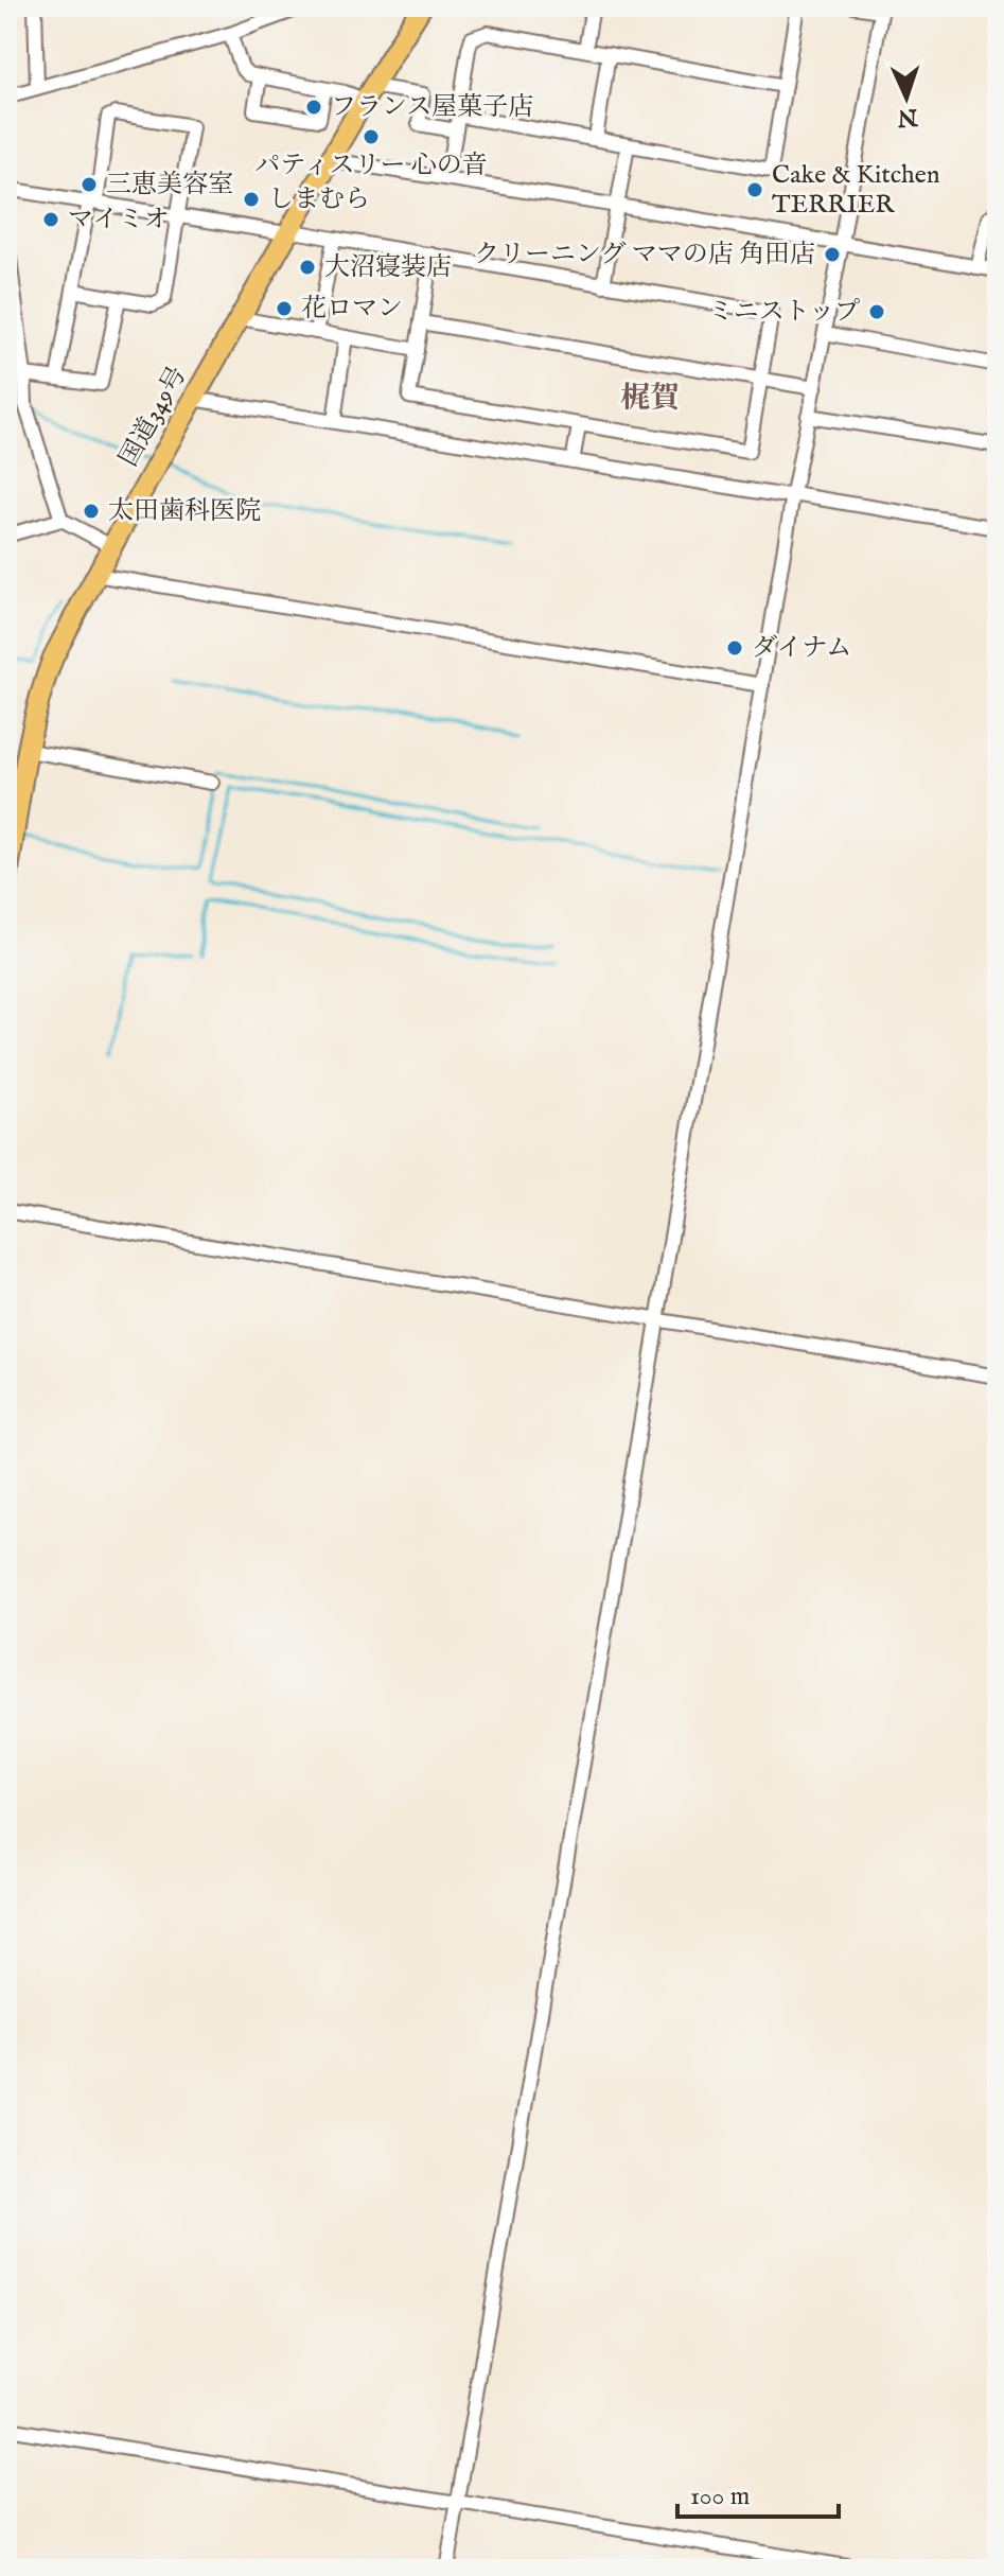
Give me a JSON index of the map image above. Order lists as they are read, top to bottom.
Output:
{
  "streets": {
    "highway": ["国道349号"]
  },
  "districts": ["梶賀"],
  "places": [
    "フランス屋菓子店",
    "パティスリー 心の音",
    "三恵美容室",
    "Cake & Kitchen TERRIER",
    "しまむら",
    "マイミオ",
    "クリーニング ママの店 角田店",
    "大沼寝装店",
    "花ロマン",
    "ミニストップ",
    "太田歯科医院",
    "ダイナム"
  ],
  "scale_bar": "100 m",
  "north": "bottom"
}
